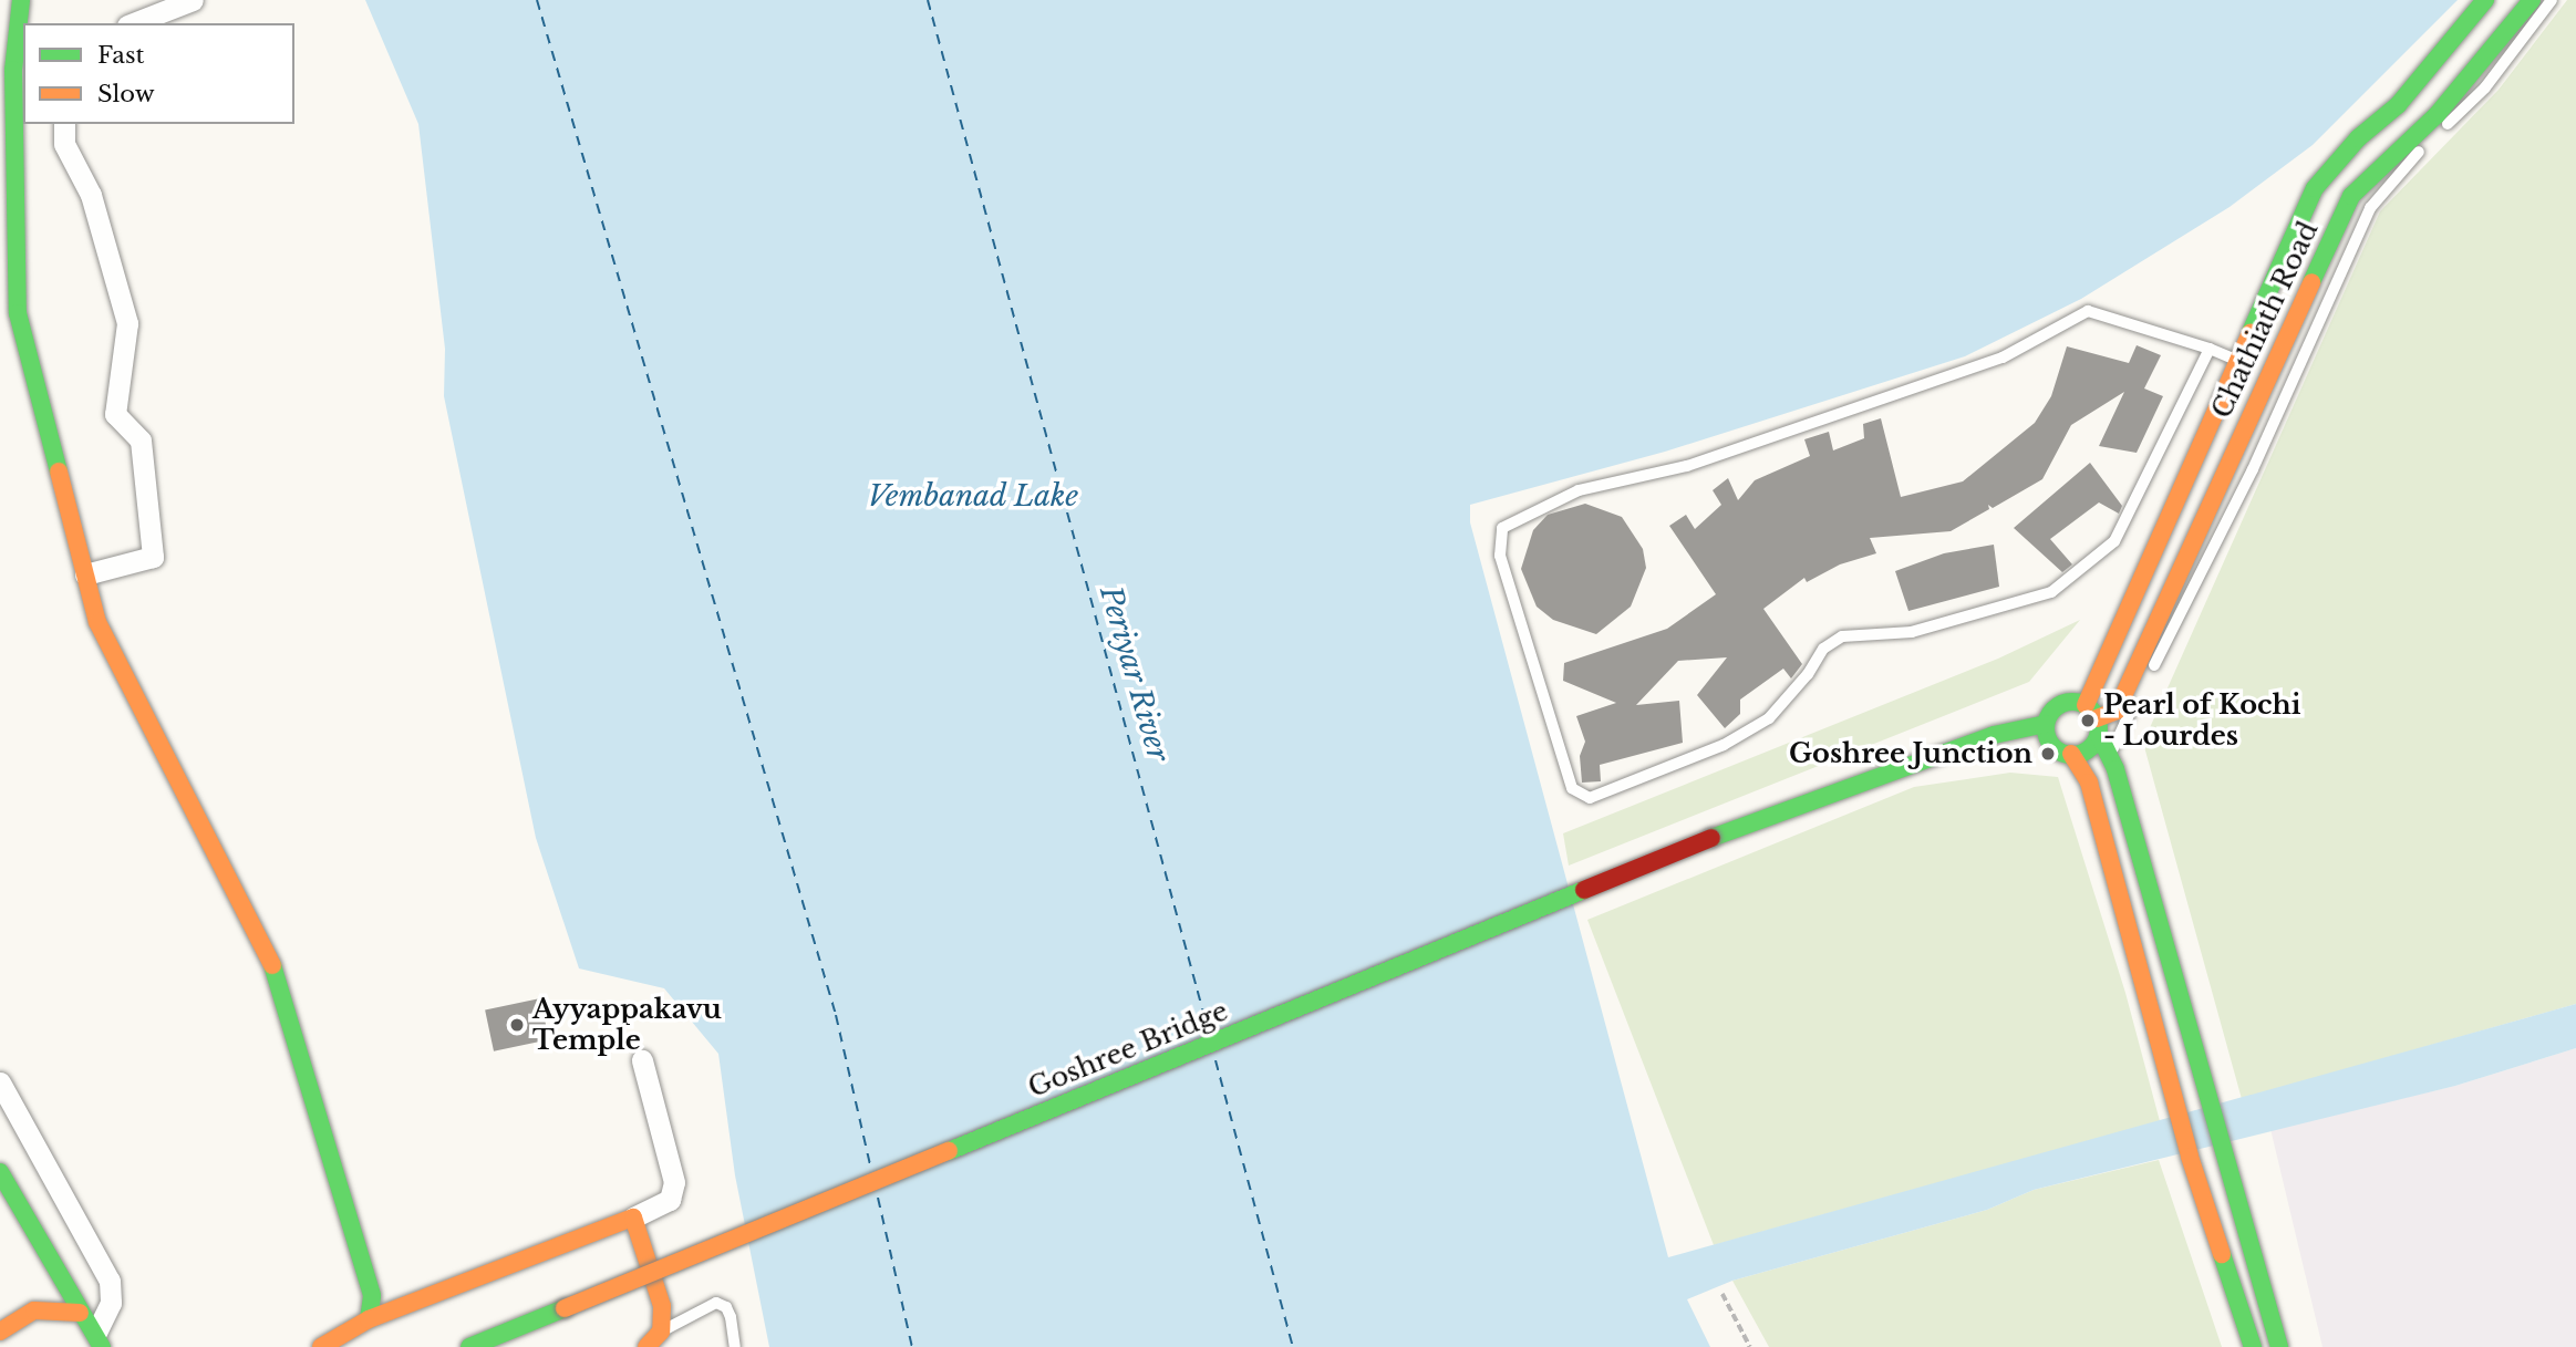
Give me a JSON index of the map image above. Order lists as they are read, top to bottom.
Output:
{
  "streets": {
    "main road": ["Chathiath Road", "Goshree Bridge"]
  },
  "water": ["Vembanad Lake", "Periyar River"],
  "places": ["Pearl of Kochi - Lourdes", "Goshree Junction", "Ayyappakavu Temple"],
  "legend": ["Fast", "Slow"]
}
